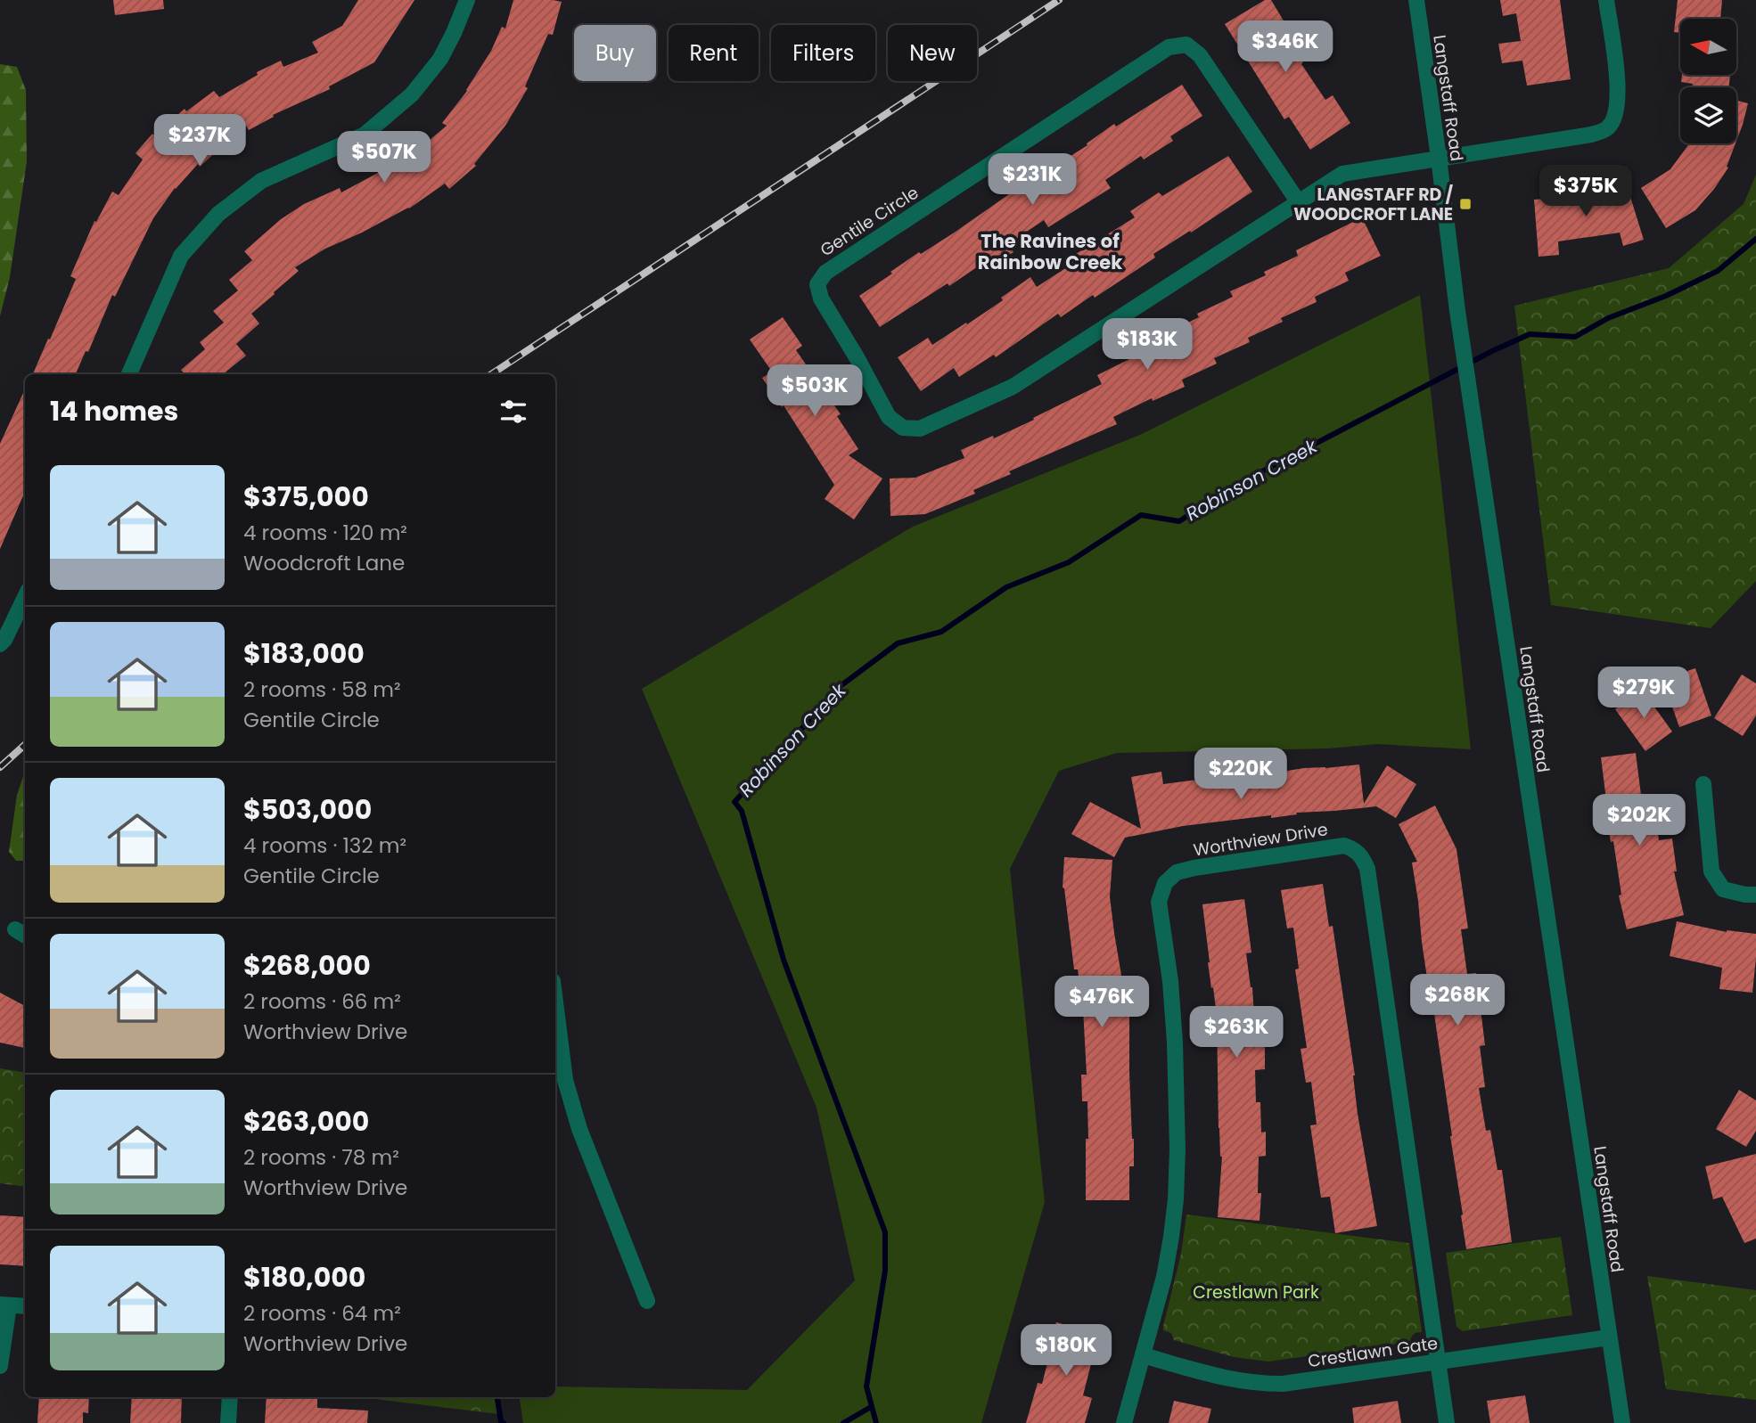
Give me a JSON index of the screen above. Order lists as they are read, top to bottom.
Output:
{
  "streets": {
    "street": [
      "Langstaff Road",
      "Gentile Circle",
      "Worthview Drive",
      "Crestlawn Gate"
    ]
  },
  "crossings": [
    ["Langstaff Road", "Gentile Circle"],
    ["Langstaff Road", "Crestlawn Gate"],
    ["Worthview Drive", "Crestlawn Gate"]
  ],
  "districts": ["The Ravines of Rainbow Creek"],
  "water": ["Robinson Creek"],
  "parks": ["Crestlawn Park"],
  "places": {
    "transit": ["LANGSTAFF RD / WOODCROFT LANE"]
  },
  "north": "left",
  "page": {
    "price": [
      "$346K",
      "$237K",
      "$507K",
      "$231K",
      "$375K",
      "$183K",
      "$503K",
      "$279K",
      "$220K",
      "$202K",
      "$268K",
      "$476K",
      "$263K",
      "$180K"
    ],
    "chip": [
      "Buy",
      "Rent",
      "Filters",
      "New"
    ],
    "heading": "14 homes",
    "list": [
      {
        "name": "$375,000",
        "note": "4 rooms · 120 m² · Woodcroft Lane"
      },
      {
        "name": "$183,000",
        "note": "2 rooms · 58 m² · Gentile Circle"
      },
      {
        "name": "$503,000",
        "note": "4 rooms · 132 m² · Gentile Circle"
      },
      {
        "name": "$268,000",
        "note": "2 rooms · 66 m² · Worthview Drive"
      },
      {
        "name": "$263,000",
        "note": "2 rooms · 78 m² · Worthview Drive"
      },
      {
        "name": "$180,000",
        "note": "2 rooms · 64 m² · Worthview Drive"
      }
    ]
  }
}
